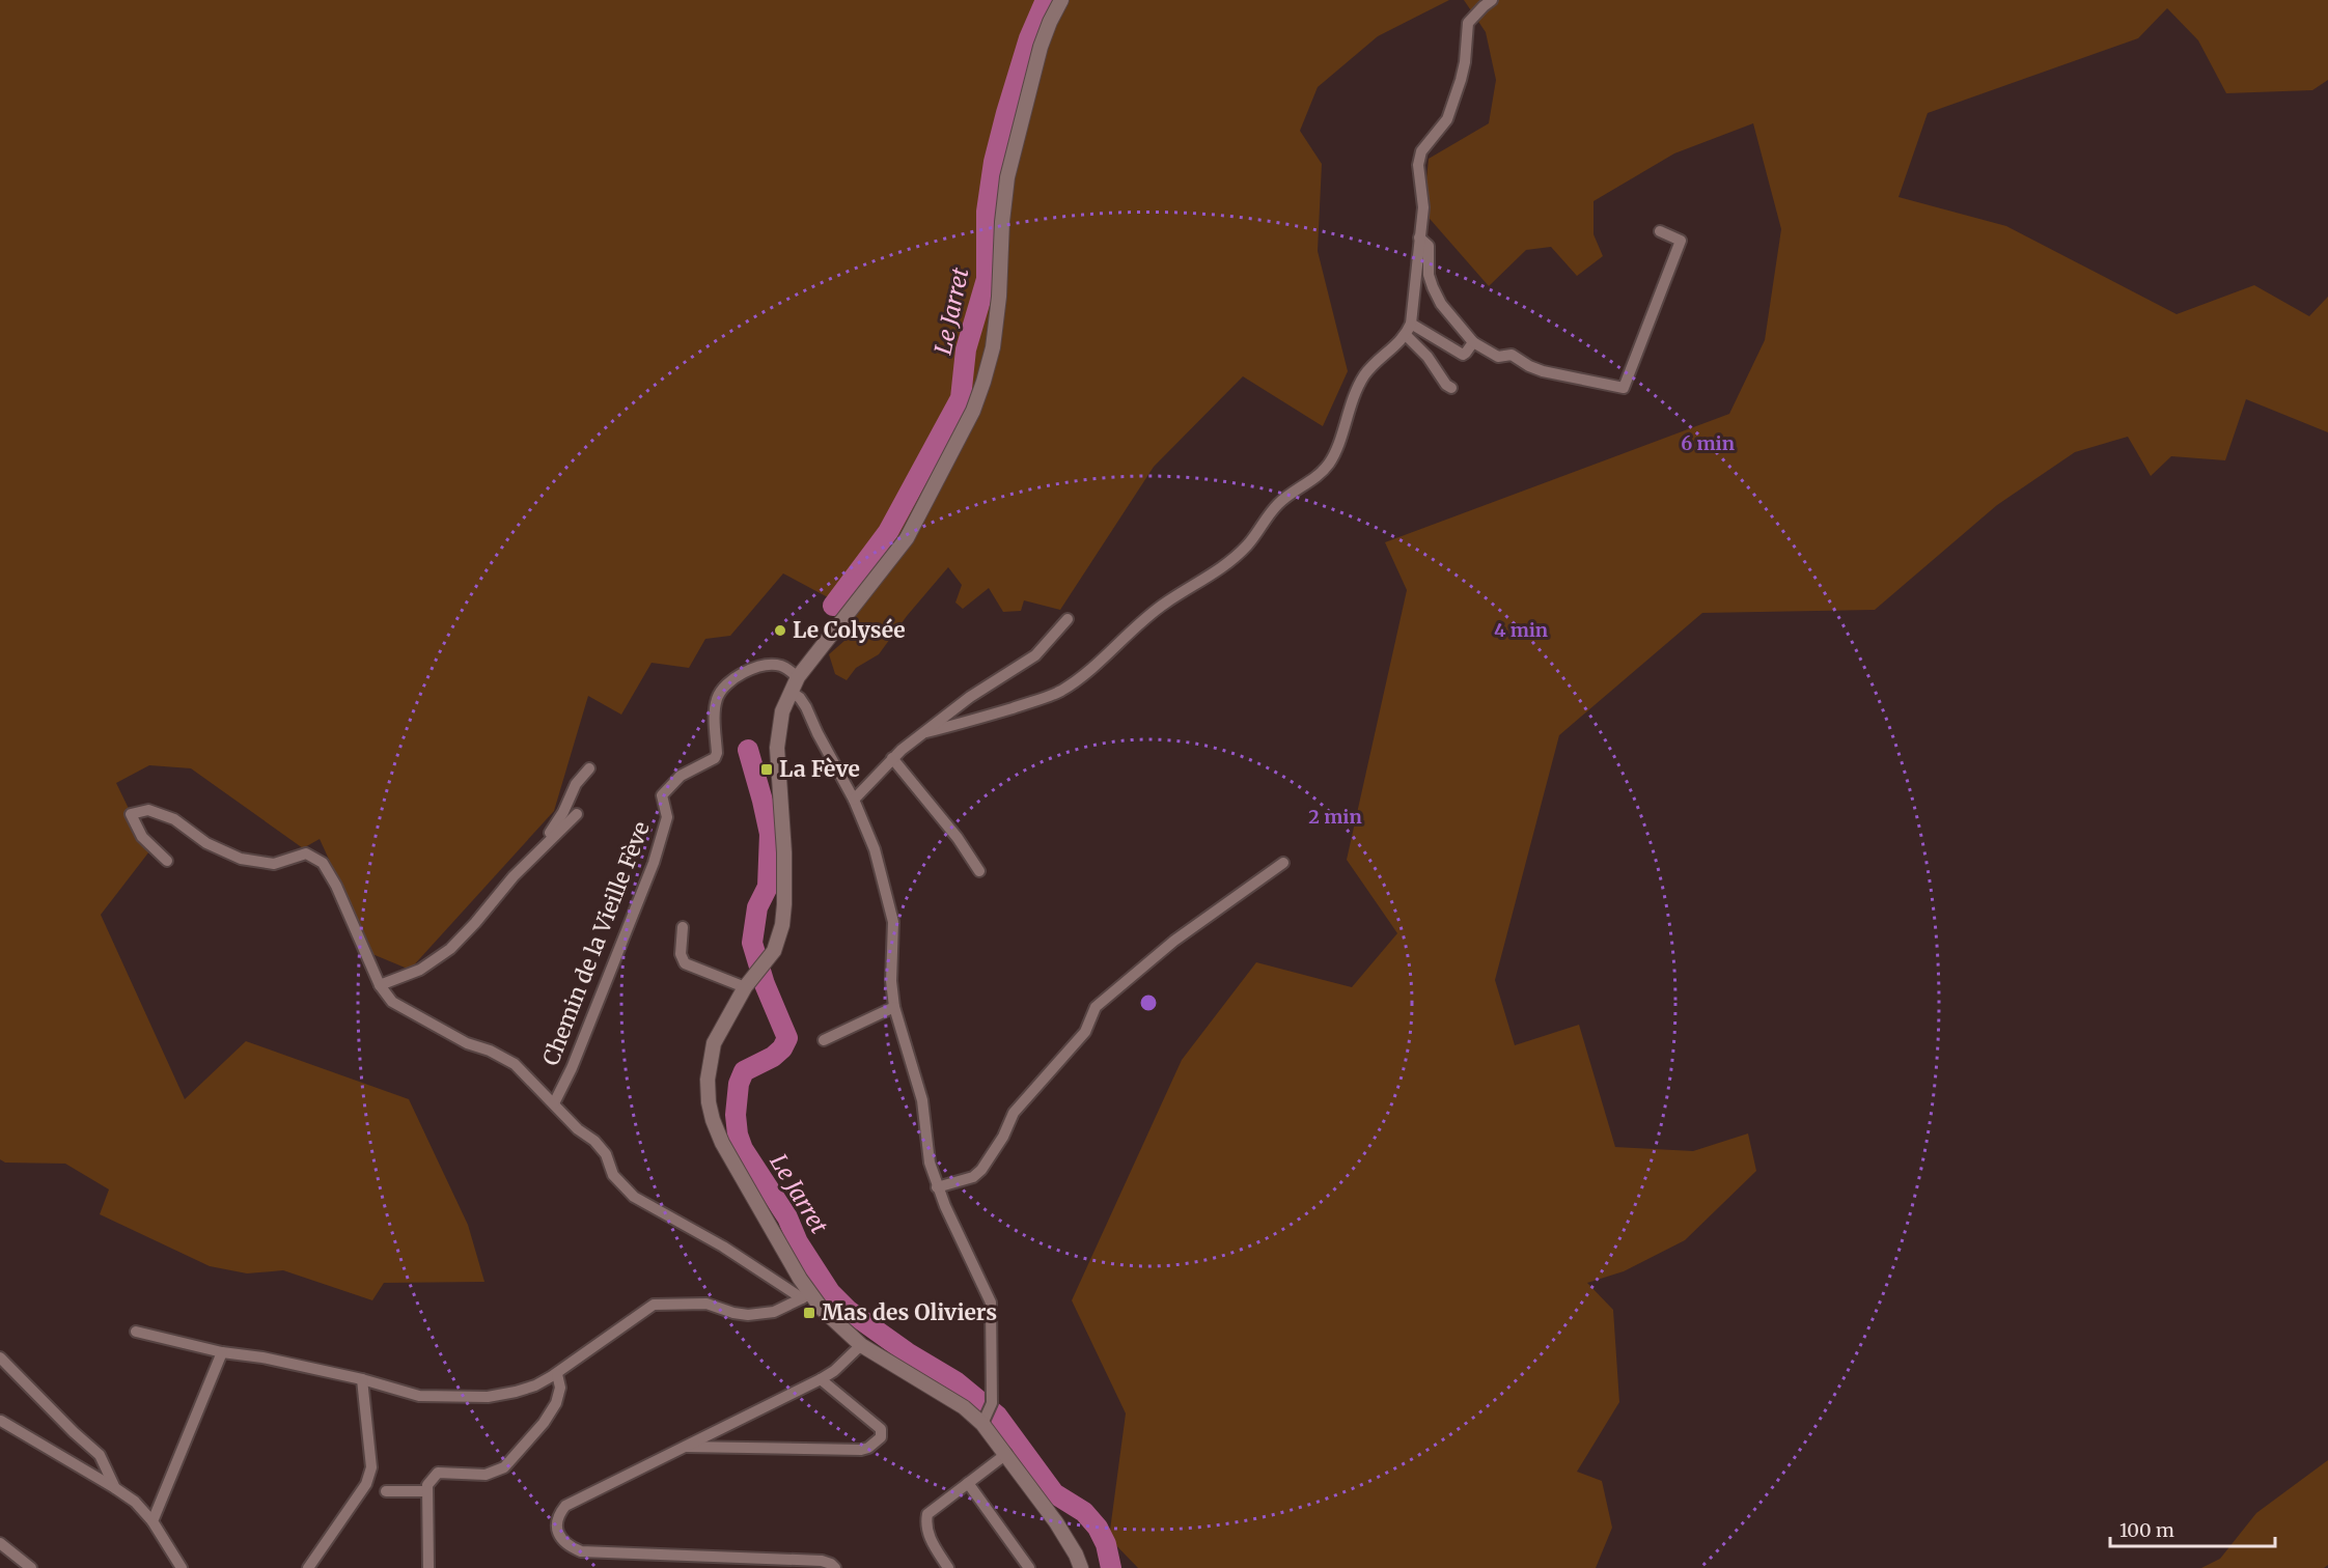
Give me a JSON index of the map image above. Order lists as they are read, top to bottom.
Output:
{
  "streets": {
    "street": ["Chemin de la Vieille Fève"]
  },
  "water": ["Le Jarret"],
  "places": {
    "other": ["Le Colysée"],
    "transit": ["La Fève", "Mas des Oliviers"]
  },
  "scale_bar": "100 m",
  "rings": ["6 min", "4 min", "2 min"]
}
